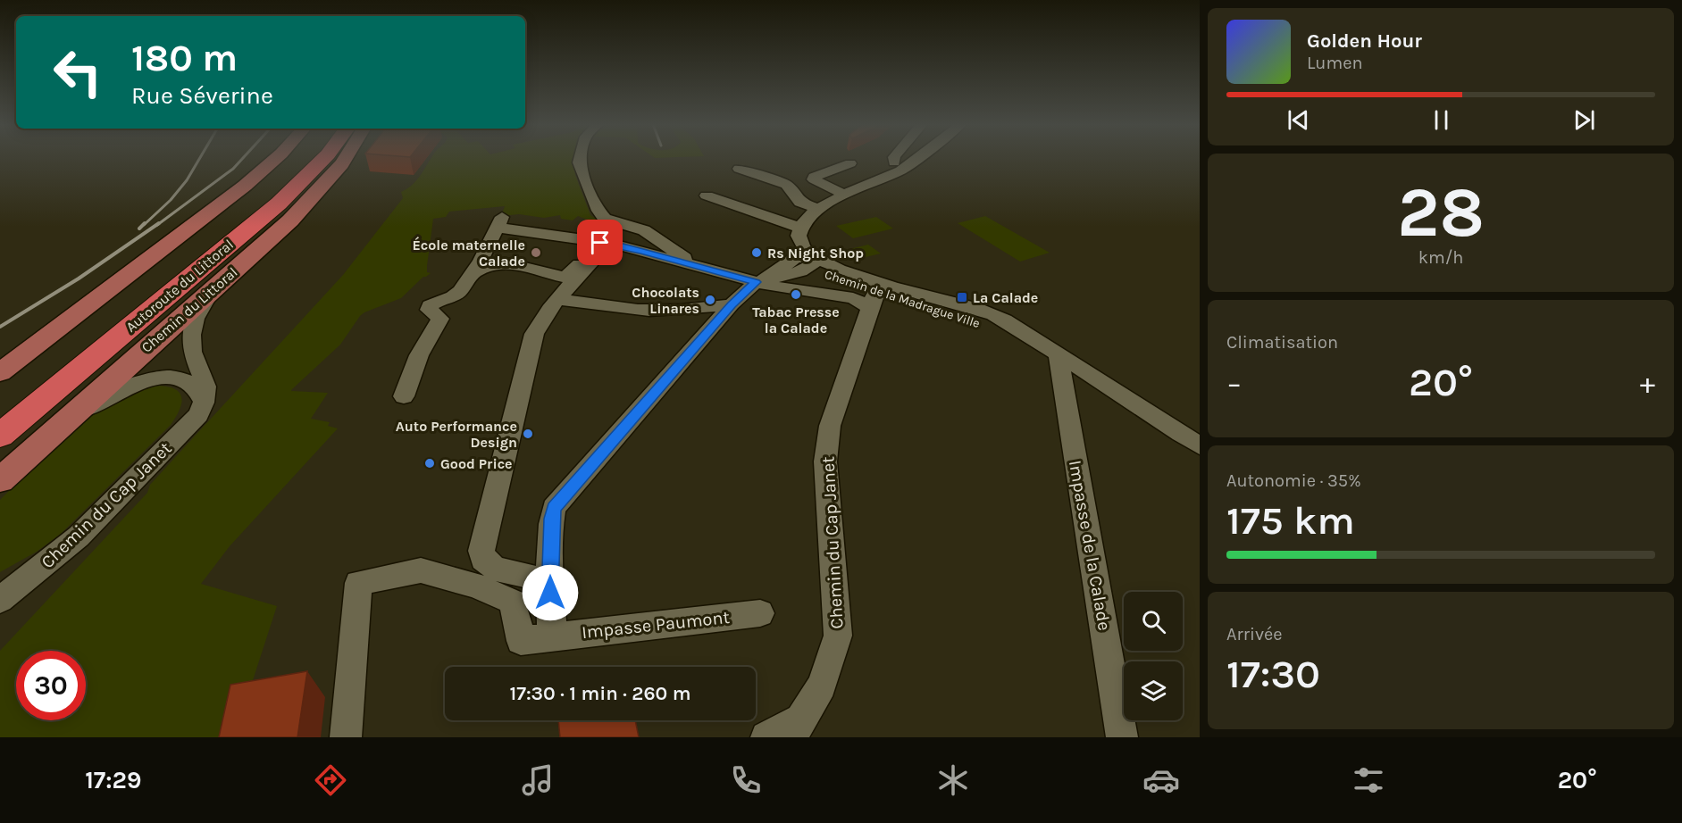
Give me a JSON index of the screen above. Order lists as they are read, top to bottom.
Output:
{
  "streets": {
    "highway": ["Autoroute du Littoral"],
    "main road": ["Chemin du Littoral"],
    "street": [
      "Chemin de la Madrague Ville",
      "Chemin du Cap Janet",
      "Impasse de la Calade",
      "Impasse Paumont"
    ]
  },
  "crossings": [
    ["Chemin de la Madrague Ville", "Chemin du Cap Janet"],
    ["Chemin de la Madrague Ville", "Impasse de la Calade"]
  ],
  "places": {
    "other": [
      "École maternelle Calade",
      "Rs Night Shop",
      "Tabac Presse la Calade",
      "Chocolats Linares",
      "Auto Performance Design",
      "Good Price"
    ],
    "transit": ["La Calade"]
  },
  "page": {
    "turn": ["180 m", "Rue Séverine"],
    "song": ["Golden Hour", "Lumen"],
    "tile": [
      ["28", "km/h"],
      "Climatisation",
      ["Autonomie · 35%", "175 km"],
      ["Arrivée", "17:30"]
    ],
    "heat": ["−", "20°", "+"],
    "limit": "30",
    "trip": "17:30 · 1 min · 260 m",
    "tabs": ["17:29", "20°"]
  }
}
